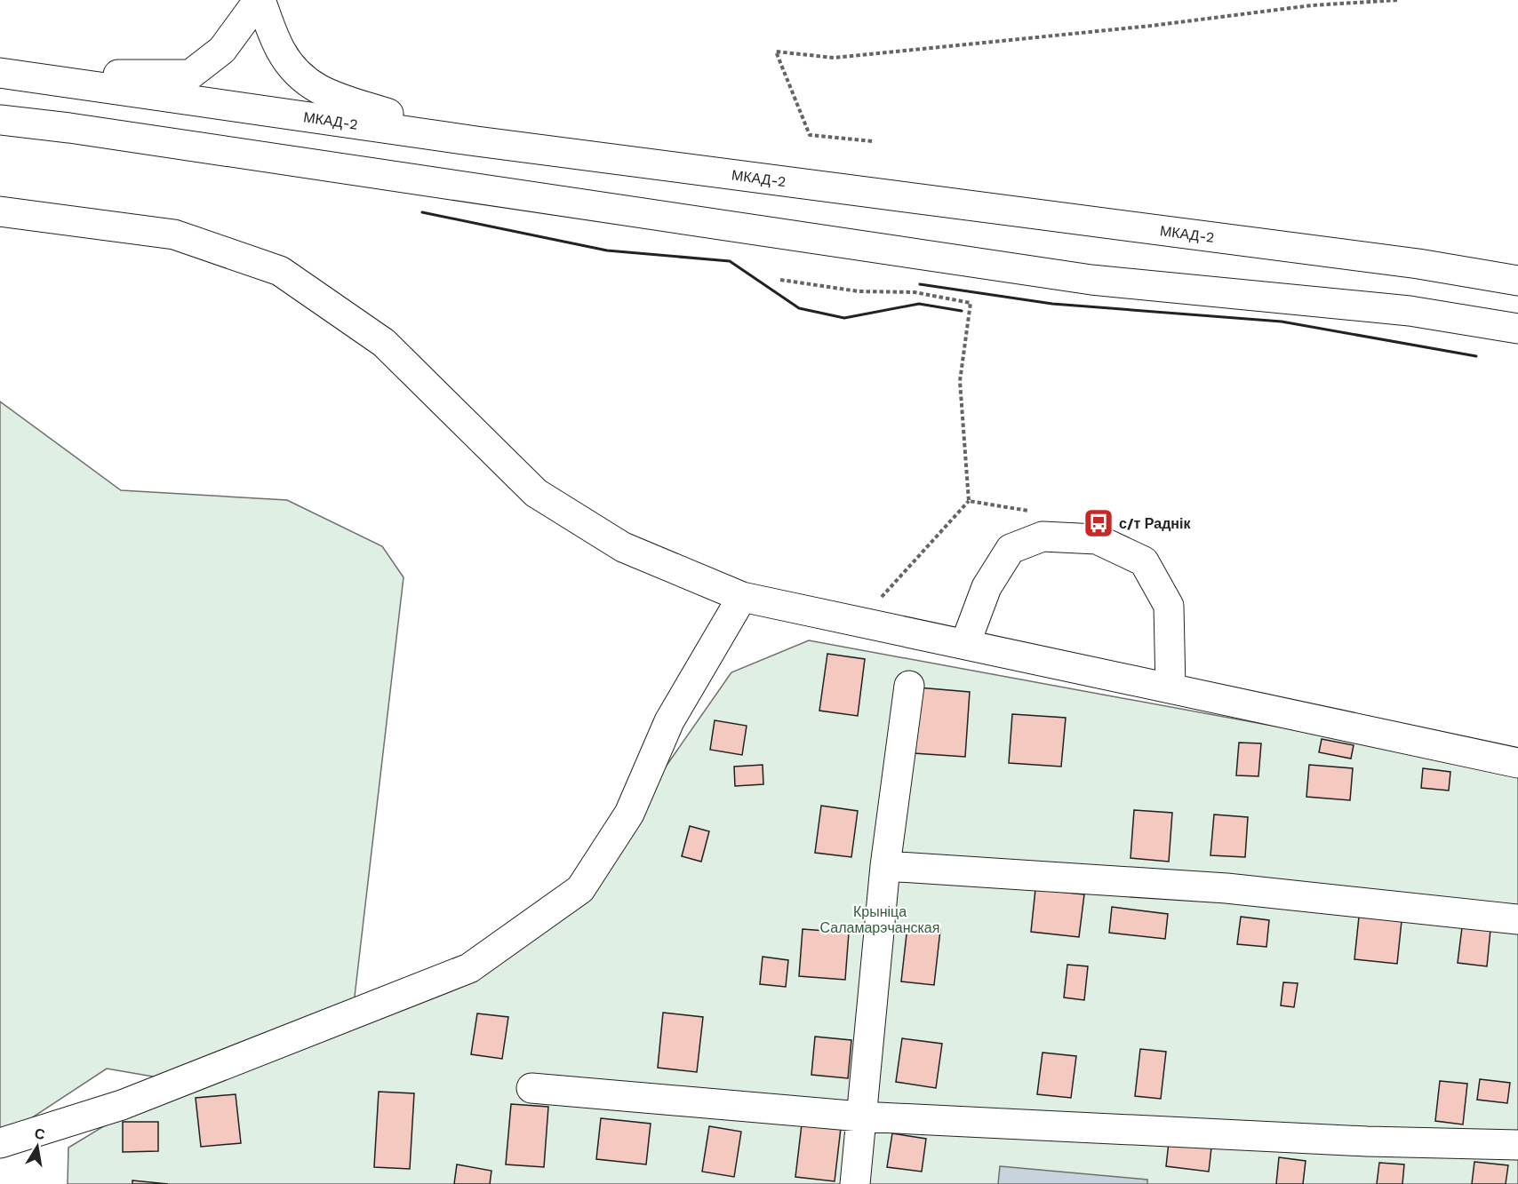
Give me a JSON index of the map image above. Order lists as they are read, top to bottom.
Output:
{
  "streets": {
    "main road": ["МКАД-2"]
  },
  "parks": ["Крыніца Саламарэчанская"],
  "places": {
    "bus stop": ["с/т Раднік"]
  },
  "north": "top"
}
